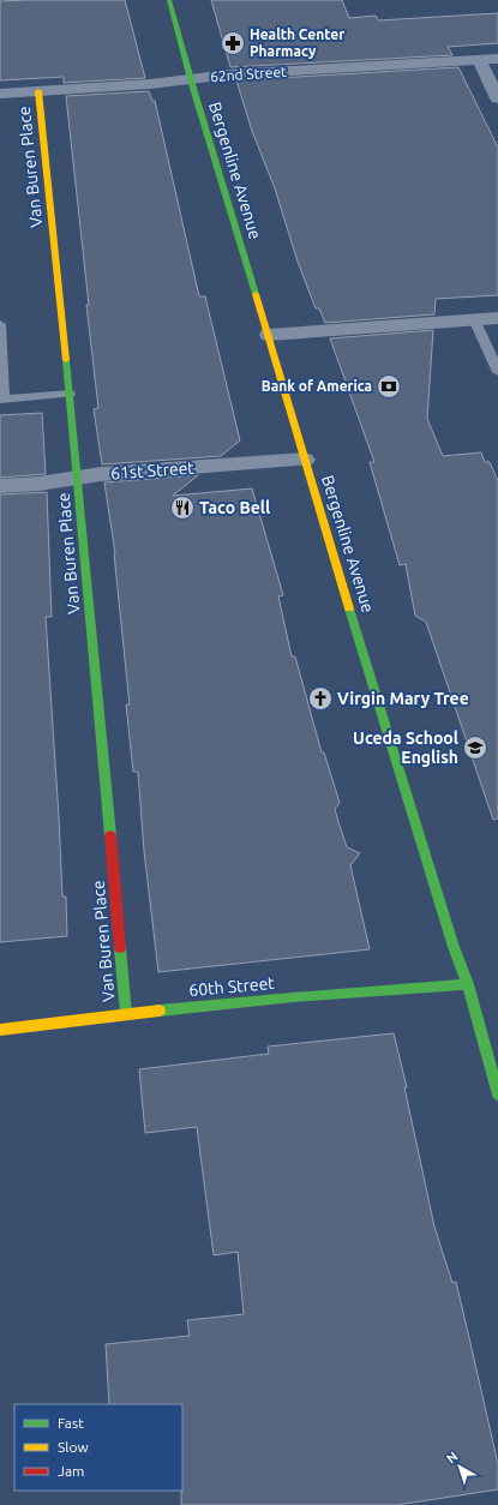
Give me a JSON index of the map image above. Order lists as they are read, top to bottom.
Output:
{
  "streets": {
    "street": [
      "62nd Street",
      "Van Buren Place",
      "Bergenline Avenue",
      "61st Street",
      "60th Street"
    ]
  },
  "crossings": [
    ["62nd Street", "Van Buren Place"],
    ["62nd Street", "Bergenline Avenue"],
    ["Van Buren Place", "61st Street"],
    ["Van Buren Place", "60th Street"],
    ["Bergenline Avenue", "61st Street"],
    ["Bergenline Avenue", "60th Street"]
  ],
  "places": {
    "pharmacy": ["Health Center Pharmacy"],
    "bank": ["Bank of America"],
    "restaurant": ["Taco Bell"],
    "church": ["Virgin Mary Tree"],
    "school or university": ["Uceda School English"]
  },
  "legend": ["Fast", "Slow", "Jam"],
  "north": "top left"
}
